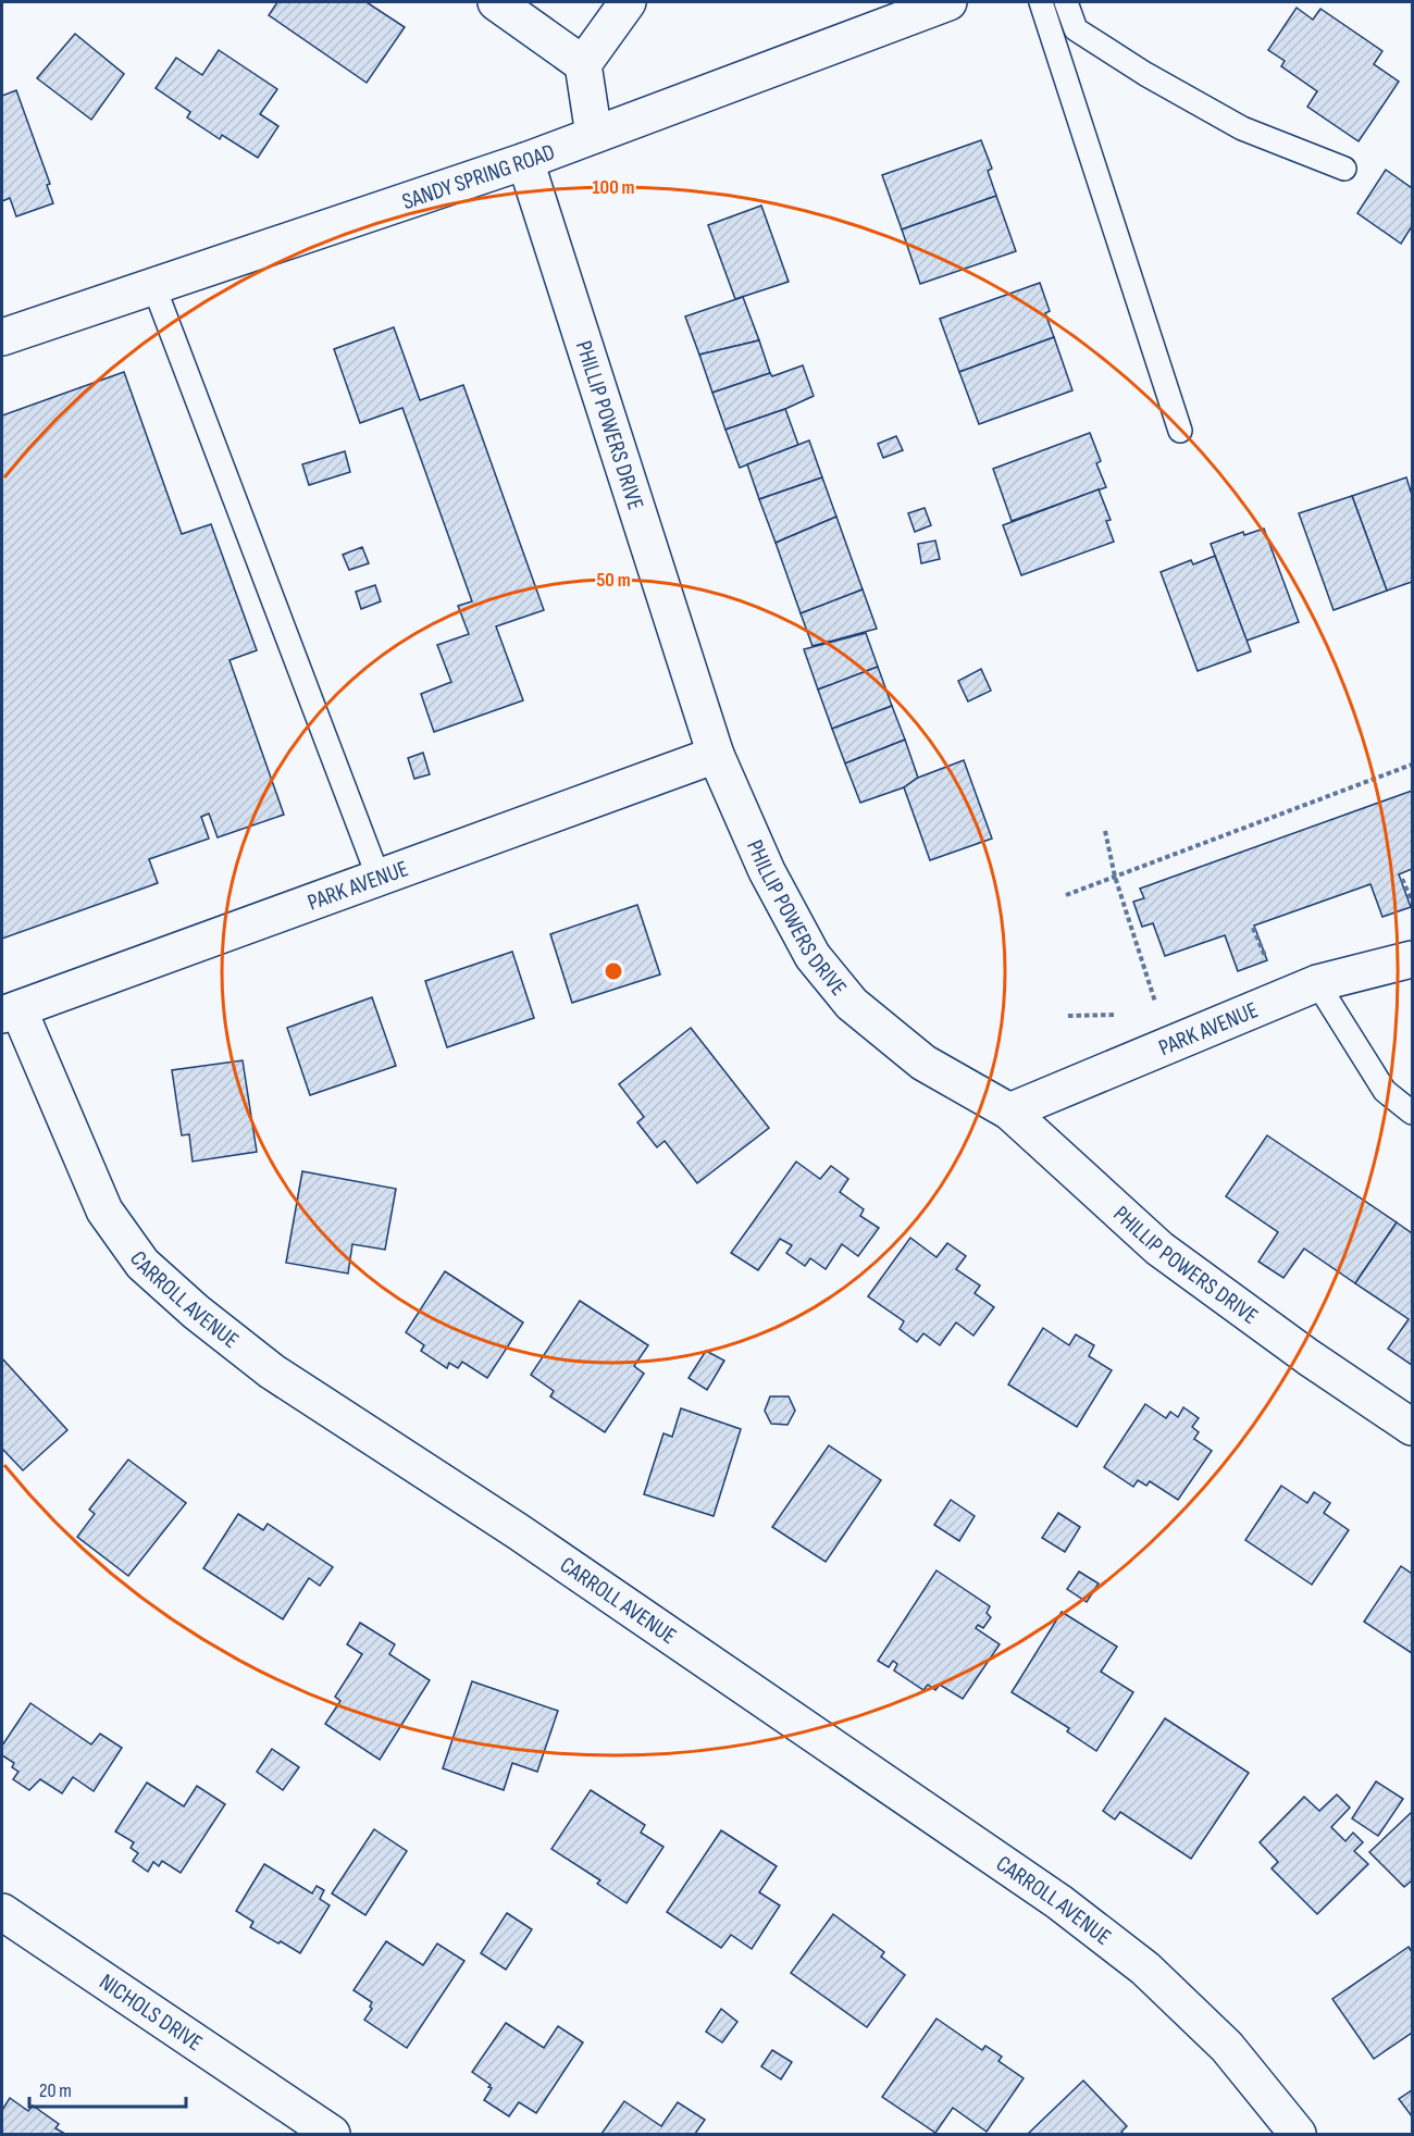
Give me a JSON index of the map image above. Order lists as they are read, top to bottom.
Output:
{
  "streets": {
    "street": [
      "SANDY SPRING ROAD",
      "PHILLIP POWERS DRIVE",
      "PARK AVENUE",
      "CARROLL AVENUE",
      "NICHOLS DRIVE"
    ]
  },
  "crossings": [
    ["SANDY SPRING ROAD", "PHILLIP POWERS DRIVE"],
    ["PHILLIP POWERS DRIVE", "PARK AVENUE"],
    ["PARK AVENUE", "CARROLL AVENUE"]
  ],
  "scale_bar": "20 m",
  "rings": ["100 m", "50 m"]
}
